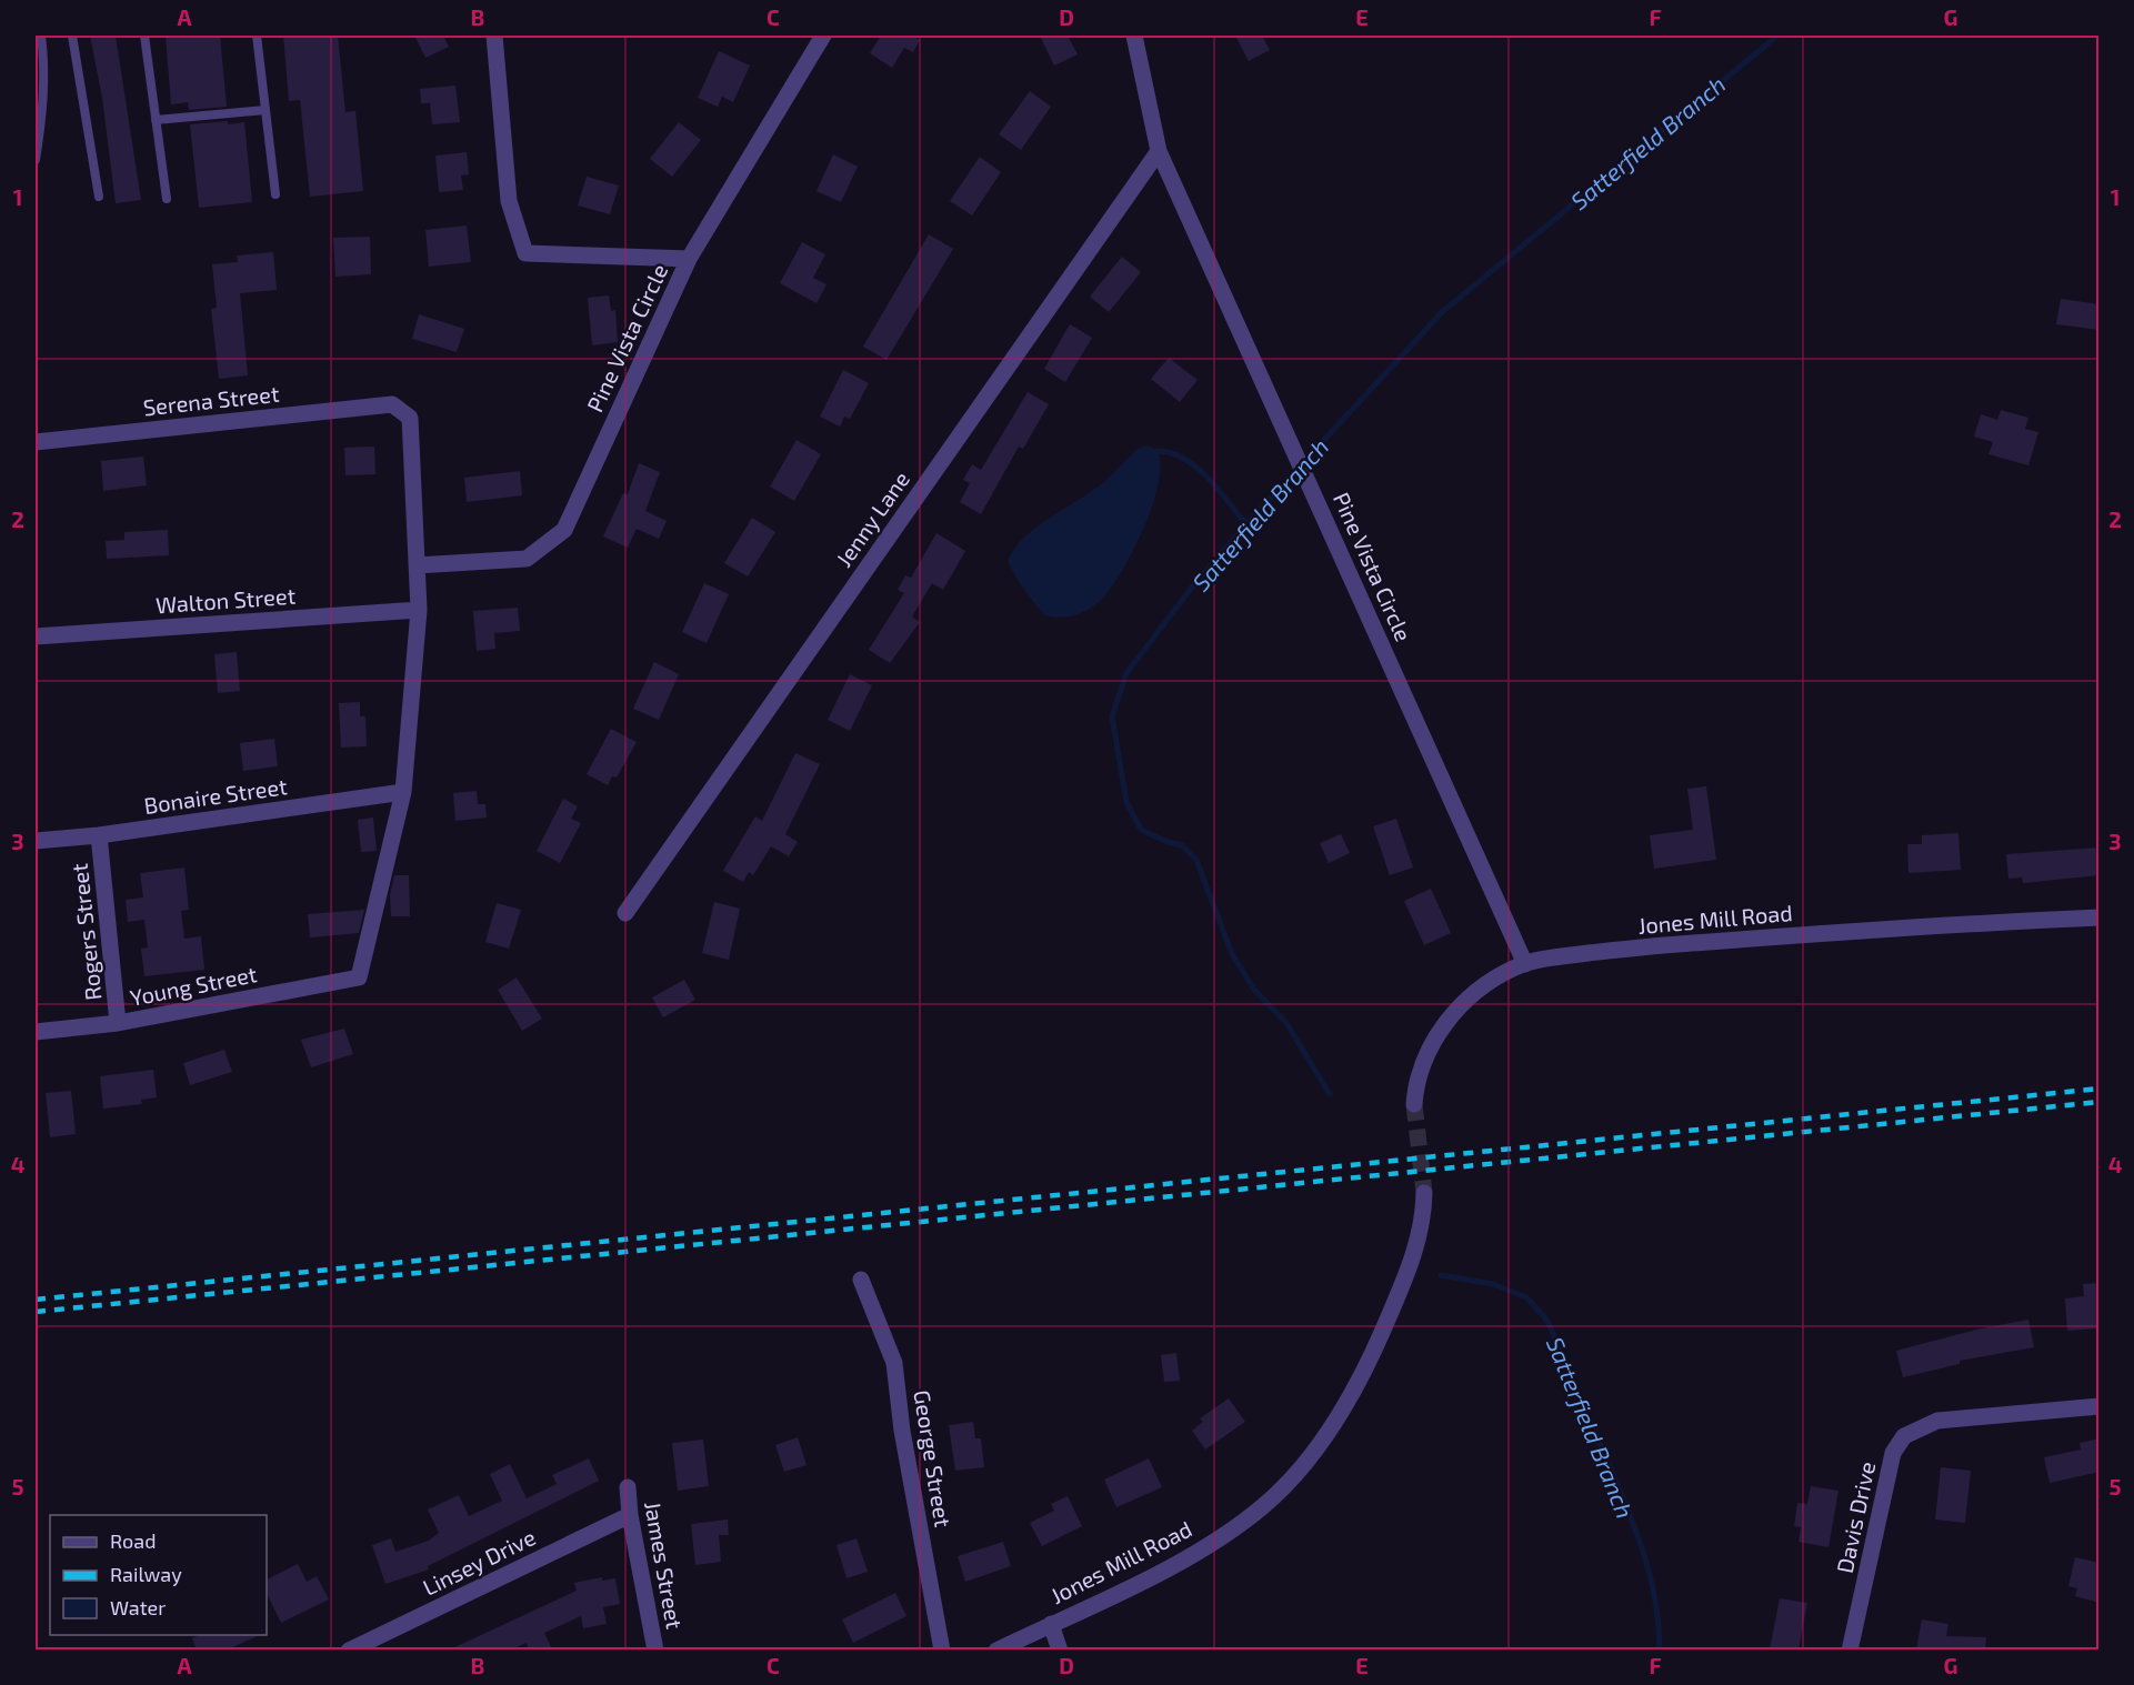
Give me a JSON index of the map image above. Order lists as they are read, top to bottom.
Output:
{
  "streets": {
    "street": [
      "Pine Vista Circle",
      "Serena Street",
      "Jenny Lane",
      "Walton Street",
      "Bonaire Street",
      "Jones Mill Road",
      "Rogers Street",
      "Young Street",
      "George Street",
      "Davis Drive",
      "Linsey Drive",
      "James Street"
    ]
  },
  "crossings": [
    ["Pine Vista Circle", "Serena Street"],
    ["Pine Vista Circle", "Jenny Lane"],
    ["Pine Vista Circle", "Jones Mill Road"],
    ["Bonaire Street", "Rogers Street"],
    ["Bonaire Street", "Young Street"],
    ["Rogers Street", "Young Street"],
    ["Linsey Drive", "James Street"]
  ],
  "water": ["Satterfield Branch"],
  "legend": ["Road", "Railway", "Water"],
  "grid": {
    "columns": [
      "A",
      "B",
      "C",
      "D",
      "E",
      "F",
      "G"
    ],
    "rows": [
      "1",
      "2",
      "3",
      "4",
      "5"
    ]
  }
}
